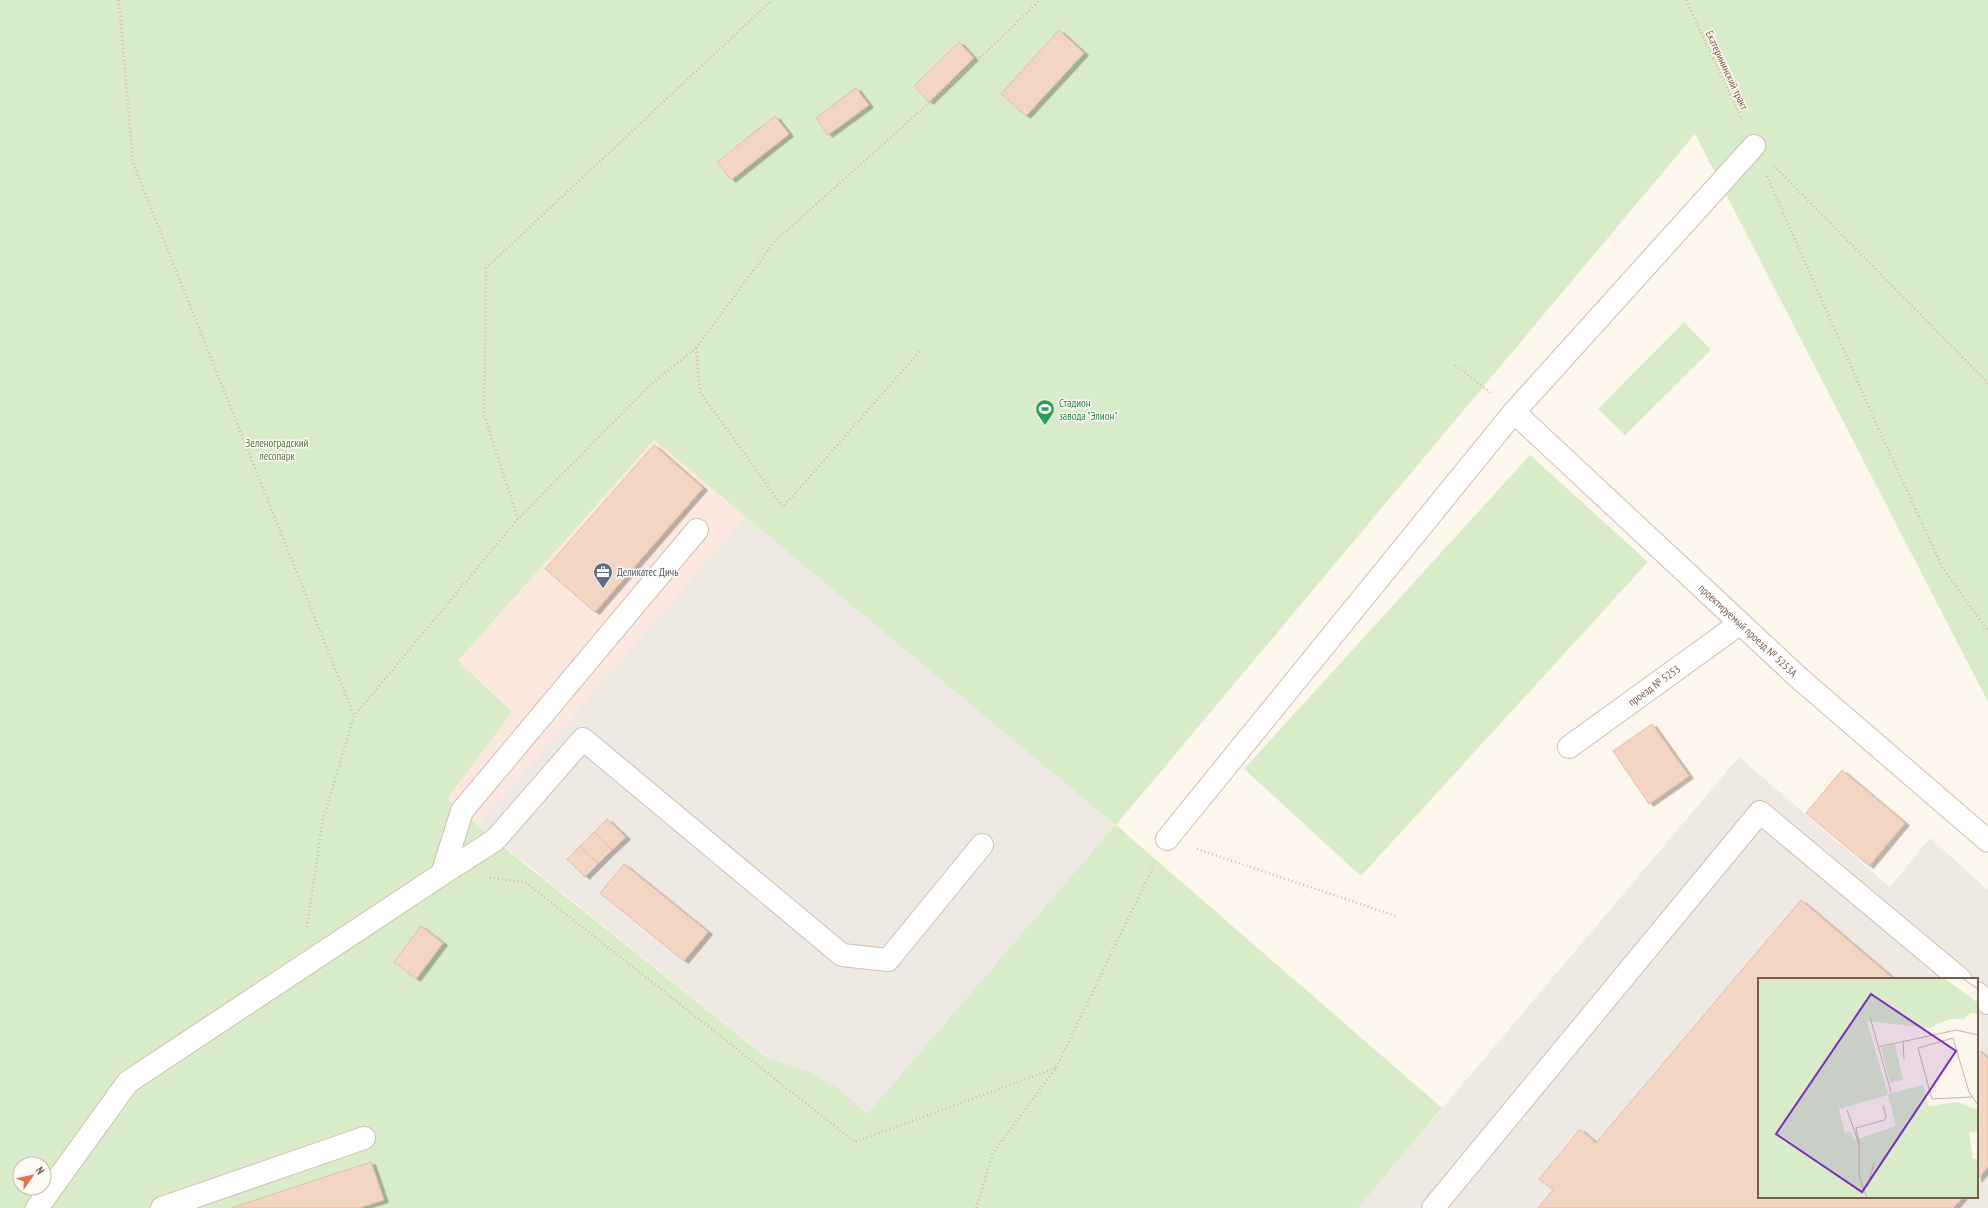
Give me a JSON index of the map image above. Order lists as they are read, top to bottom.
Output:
{
  "streets": {
    "lane": ["проектируемый проезд № 5253А", "проезд № 5253"],
    "path": ["Екатерининский тракт"]
  },
  "crossings": [
    ["проектируемый проезд № 5253А", "проезд № 5253"]
  ],
  "parks": ["Зеленоградский лесопарк"],
  "places": {
    "sports": ["Стадион завода \"Элион\""],
    "office": ["Деликатес Дичь"]
  },
  "north": "top right"
}
